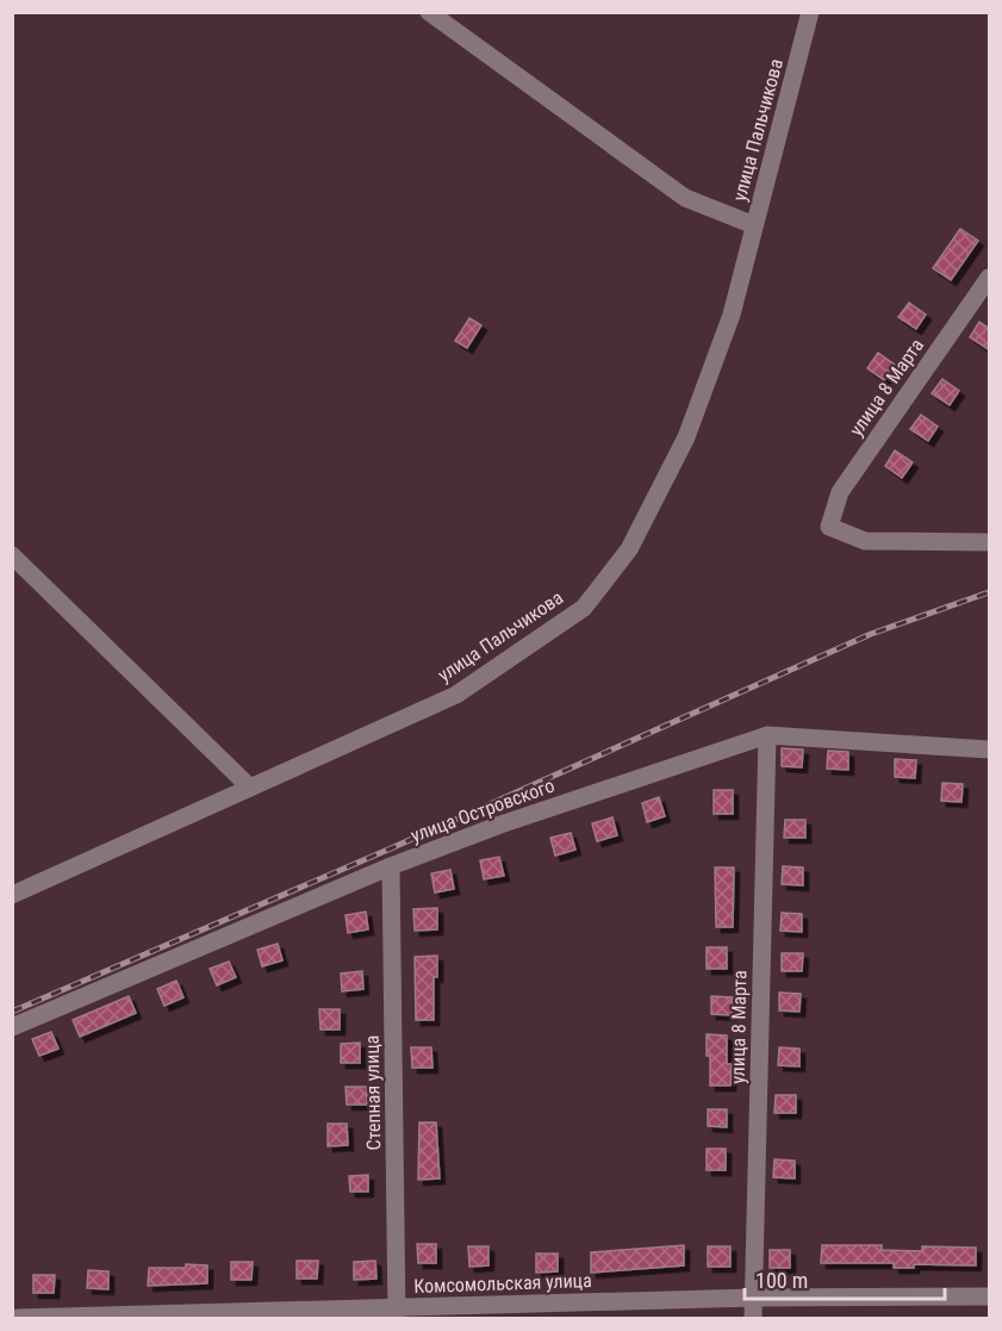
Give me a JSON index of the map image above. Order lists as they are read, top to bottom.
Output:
{
  "streets": {
    "street": [
      "улица Пальчикова",
      "улица 8 Марта",
      "улица Островского",
      "Степная улица",
      "Комсомольская улица"
    ]
  },
  "crossings": [
    ["улица 8 Марта", "улица Островского"],
    ["улица 8 Марта", "Комсомольская улица"],
    ["улица Островского", "Степная улица"],
    ["Степная улица", "Комсомольская улица"]
  ],
  "scale_bar": "100 m"
}
